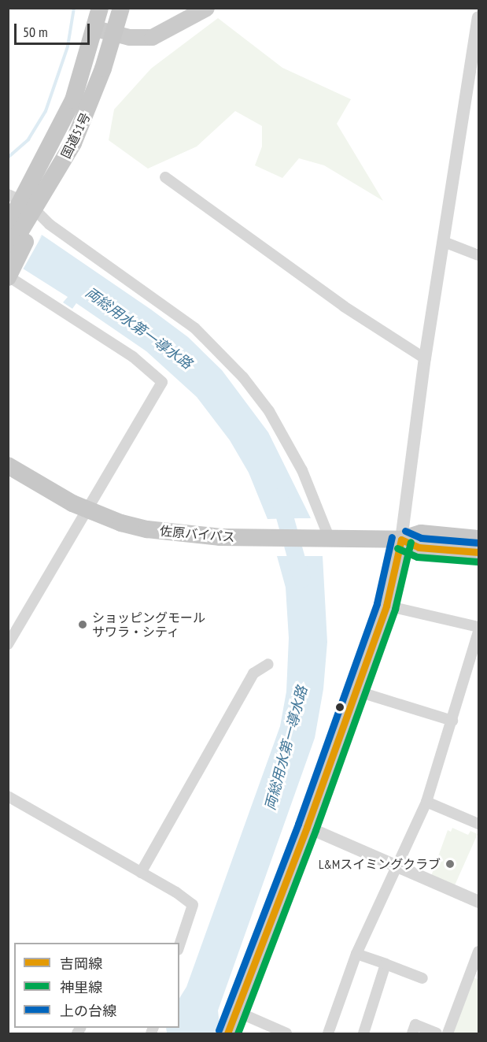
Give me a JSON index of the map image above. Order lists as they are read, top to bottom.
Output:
{
  "streets": {
    "highway": ["国道51号", "佐原バイパス"]
  },
  "water": ["両総用水第一導水路"],
  "places": ["ショッピングモール サワラ・シティ", "L&Mスイミングクラブ"],
  "lines": ["transit line 上の台線", "transit line 吉岡線", "transit line 神里線"],
  "legend": ["吉岡線", "神里線", "上の台線"],
  "scale_bar": "50 m"
}
